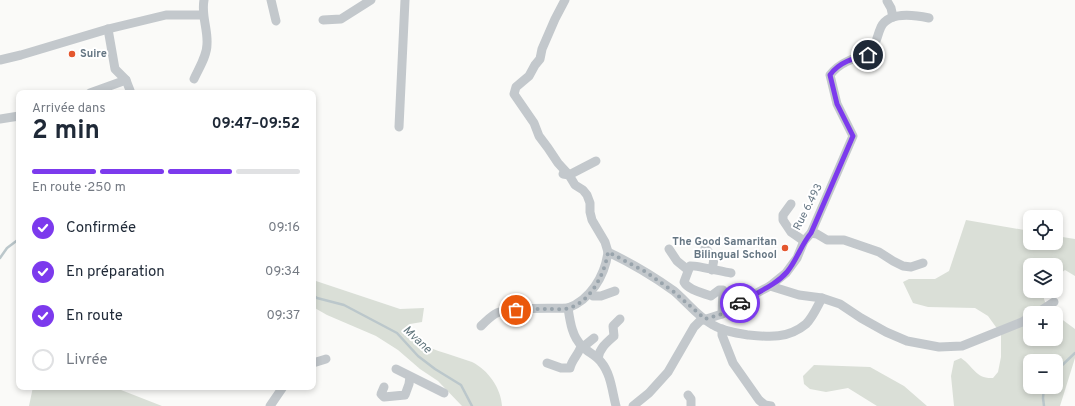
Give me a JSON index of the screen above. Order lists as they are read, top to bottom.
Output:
{
  "streets": {
    "street": ["Rue 6.493"]
  },
  "water": ["Mvane"],
  "places": ["Suire", "The Good Samaritan Bilingual School"],
  "page": {
    "heading": ["2 min", "Arrivée dans", "09:47–09:52"],
    "bar": "En route · 250 m",
    "list": [
      ["Confirmée", "09:16"],
      ["En préparation", "09:34"],
      ["En route", "09:37"],
      "Livrée"
    ],
    "map_buttons": ["+", "−"]
  }
}
